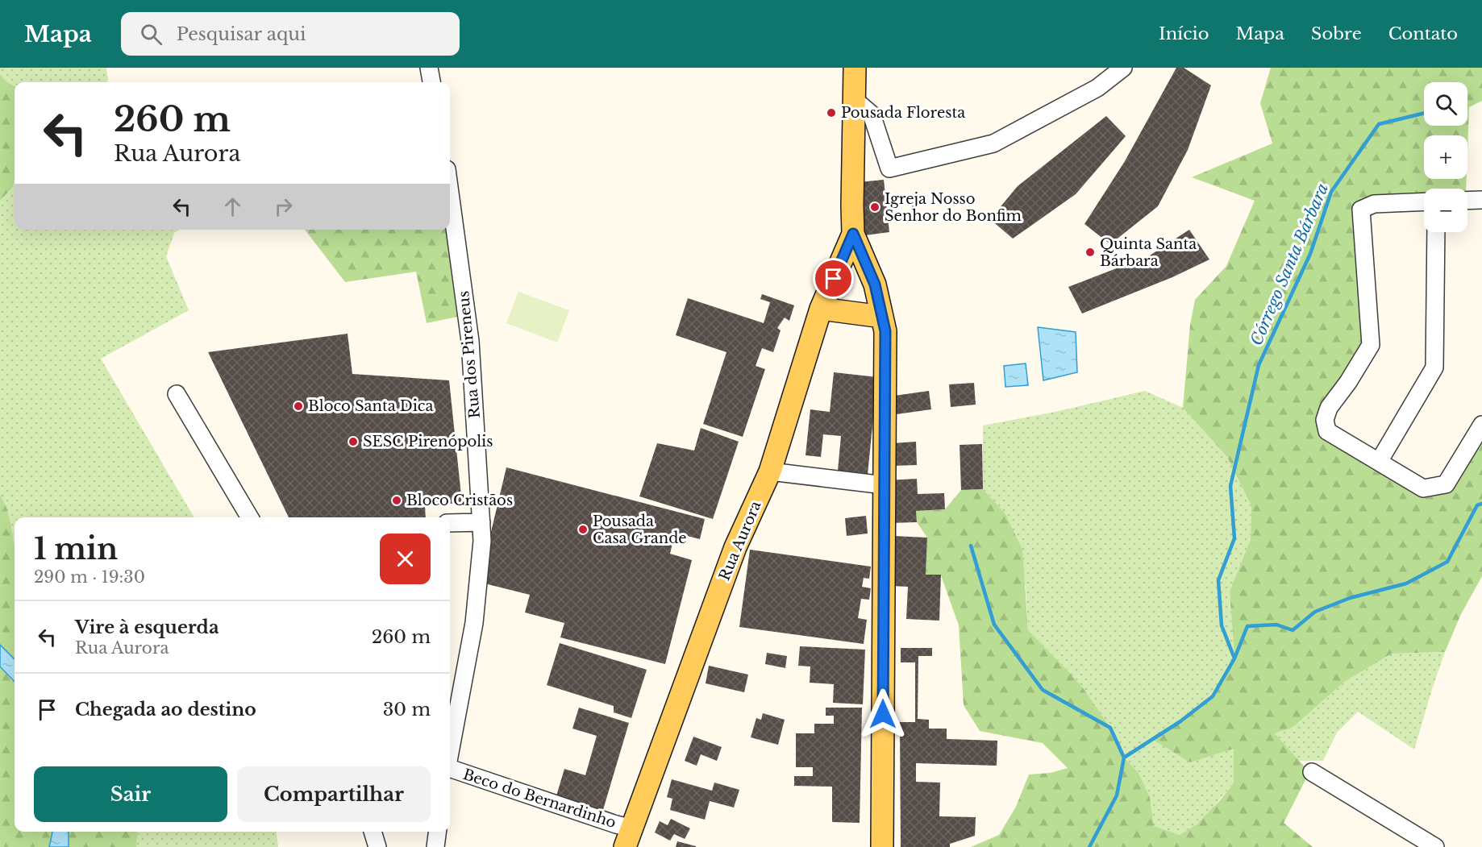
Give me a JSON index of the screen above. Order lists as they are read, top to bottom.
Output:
{
  "streets": {
    "main road": ["Rua Aurora"],
    "street": ["Rua dos Pireneus", "Beco do Bernardinho"]
  },
  "crossings": [
    ["Rua Aurora", "Beco do Bernardinho"]
  ],
  "water": ["Córrego Santa Bárbara"],
  "places": [
    "Pousada Floresta",
    "Igreja Nosso Senhor do Bonfim",
    "Quinta Santa Bárbara",
    "Bloco Santa Dica",
    "SESC Pirenópolis",
    "Bloco Cristãos",
    "Pousada Casa Grande"
  ],
  "page": {
    "header": "Mapa",
    "search": "Pesquisar aqui",
    "nav": [
      "Início",
      "Mapa",
      "Sobre",
      "Contato"
    ],
    "map_buttons": ["+", "−"],
    "turn": ["260 m", "Rua Aurora"],
    "heading": ["1 min", "290 m · 19:30"],
    "list": [
      {
        "name": "Vire à esquerda",
        "note": "Rua Aurora",
        "value": "260 m"
      },
      {
        "name": "Chegada ao destino",
        "value": "30 m"
      }
    ],
    "buttons": ["Sair", "Compartilhar"]
  }
}
